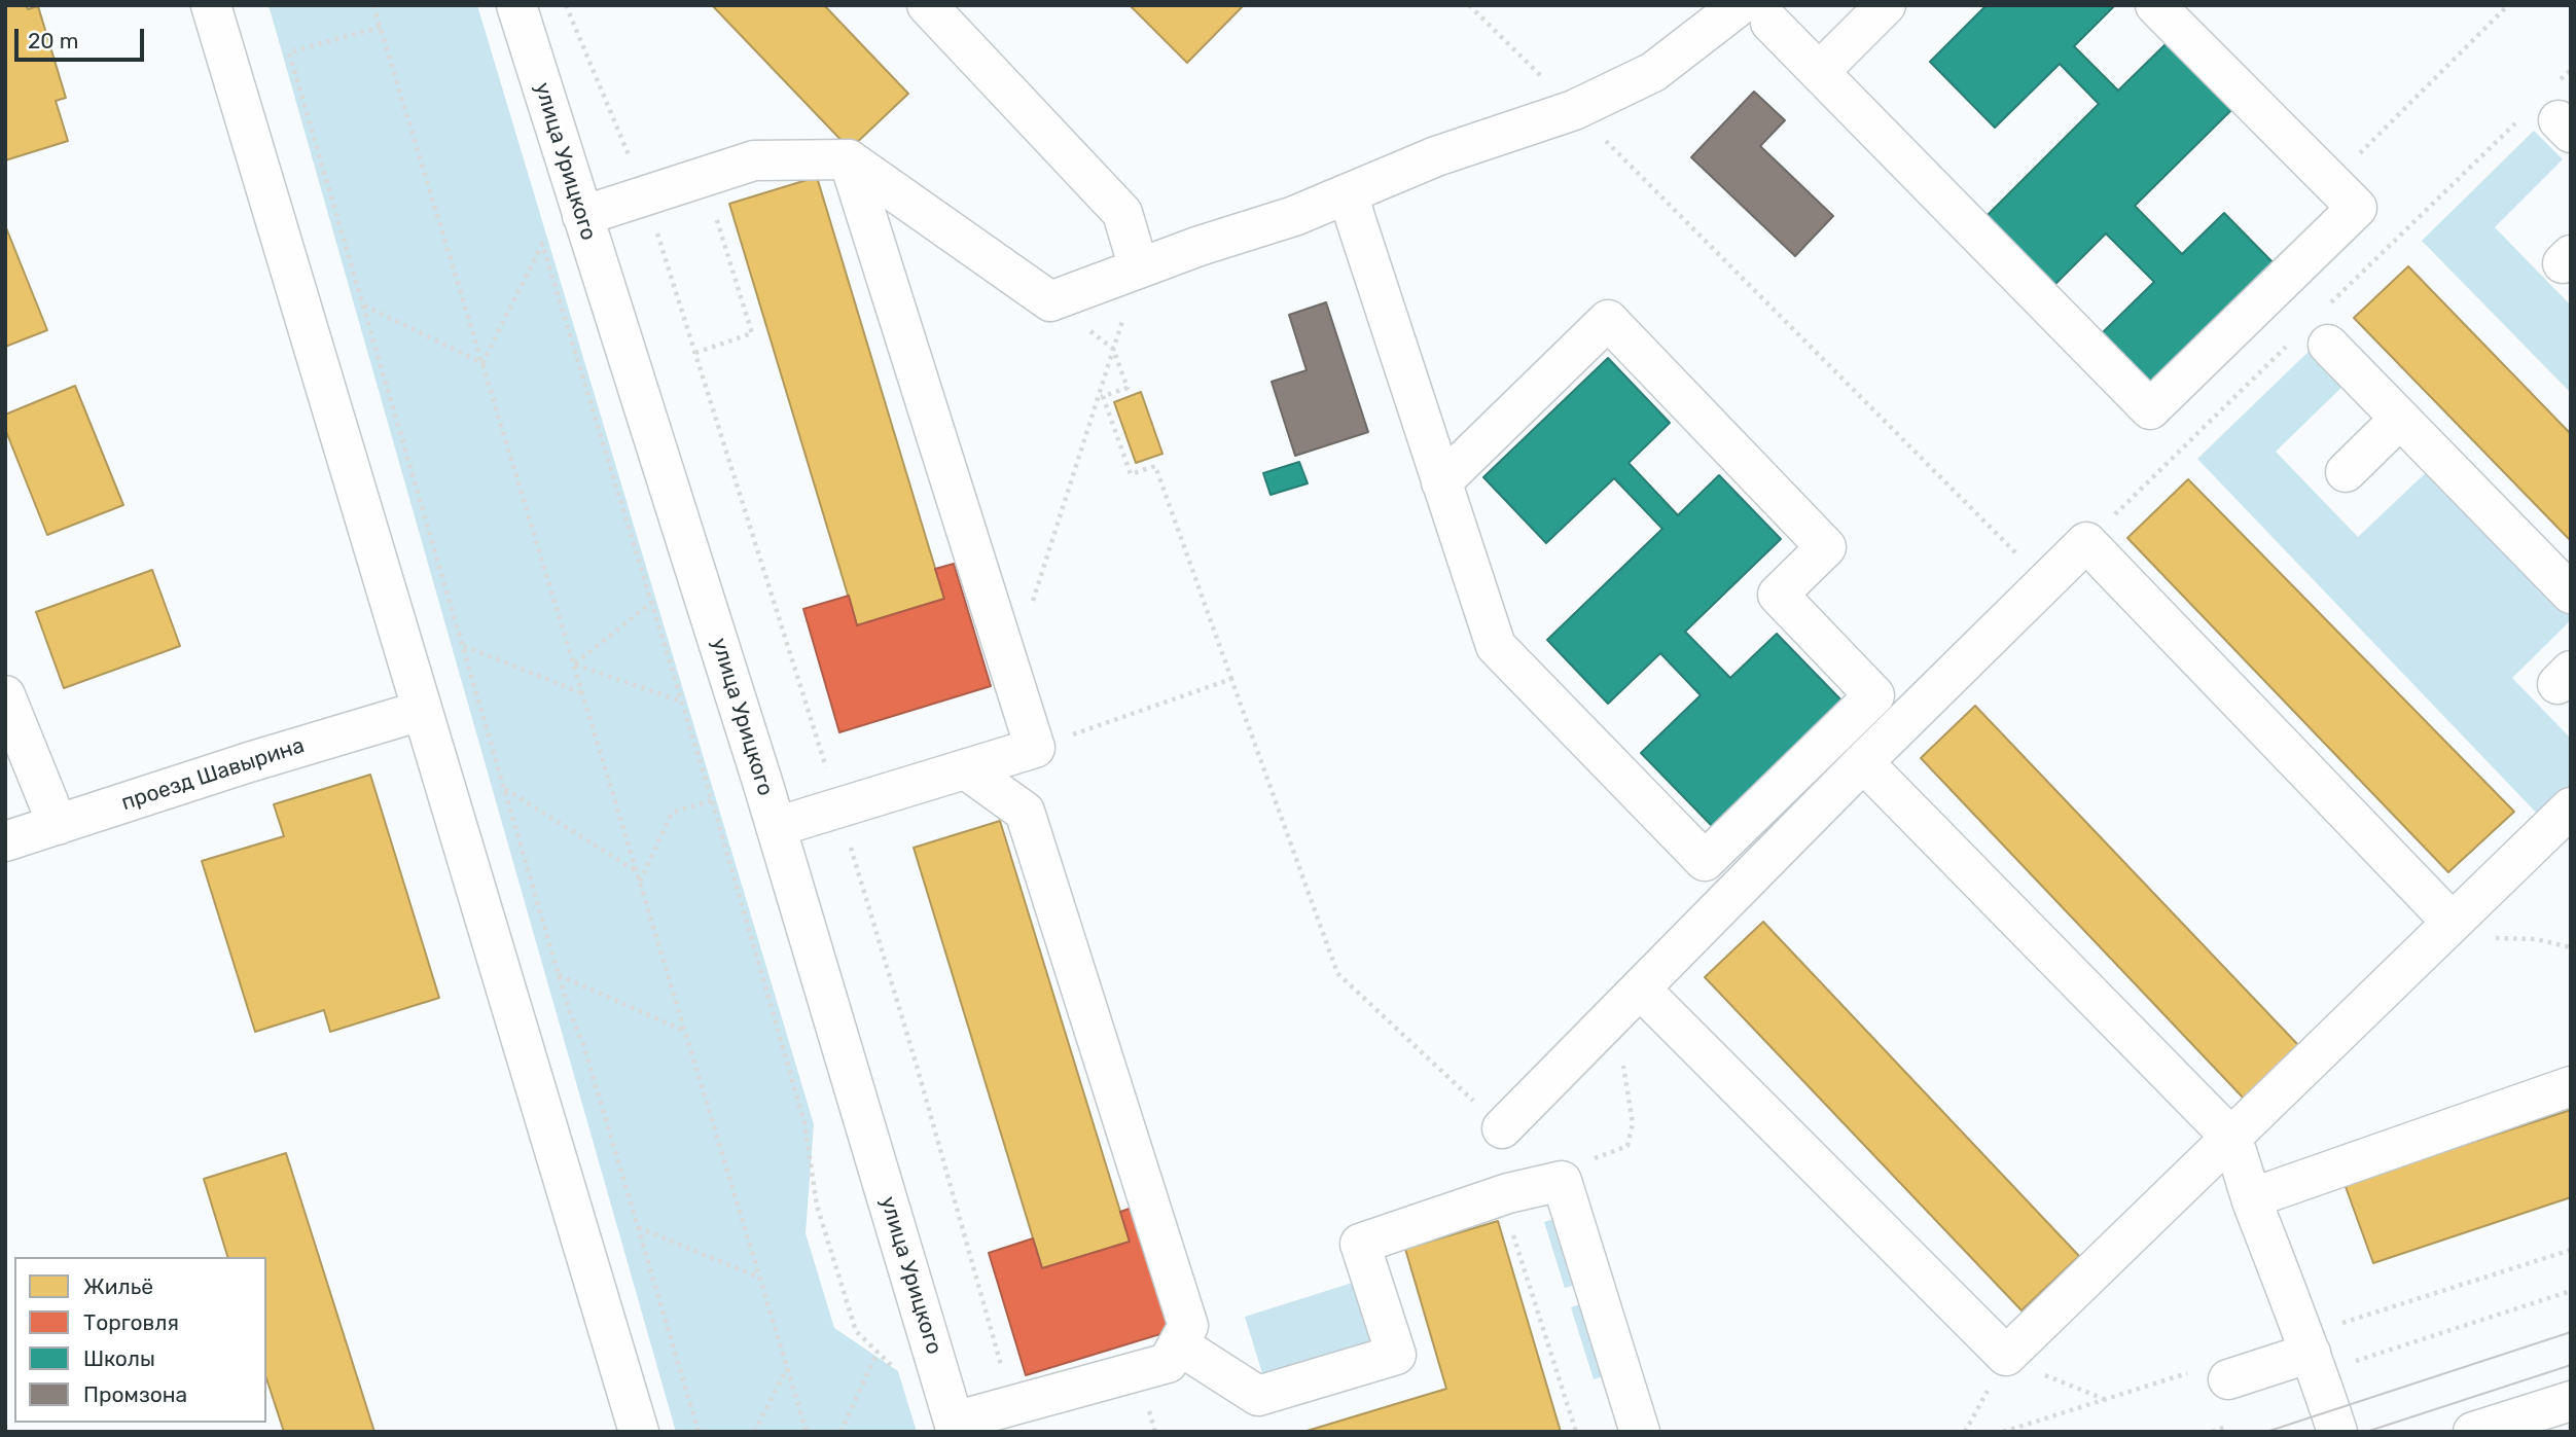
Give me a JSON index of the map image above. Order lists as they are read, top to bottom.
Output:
{
  "streets": {
    "street": ["улица Урицкого", "проезд Шавырина"]
  },
  "legend": [
    "Жильё",
    "Торговля",
    "Школы",
    "Промзона"
  ],
  "scale_bar": "20 m"
}
